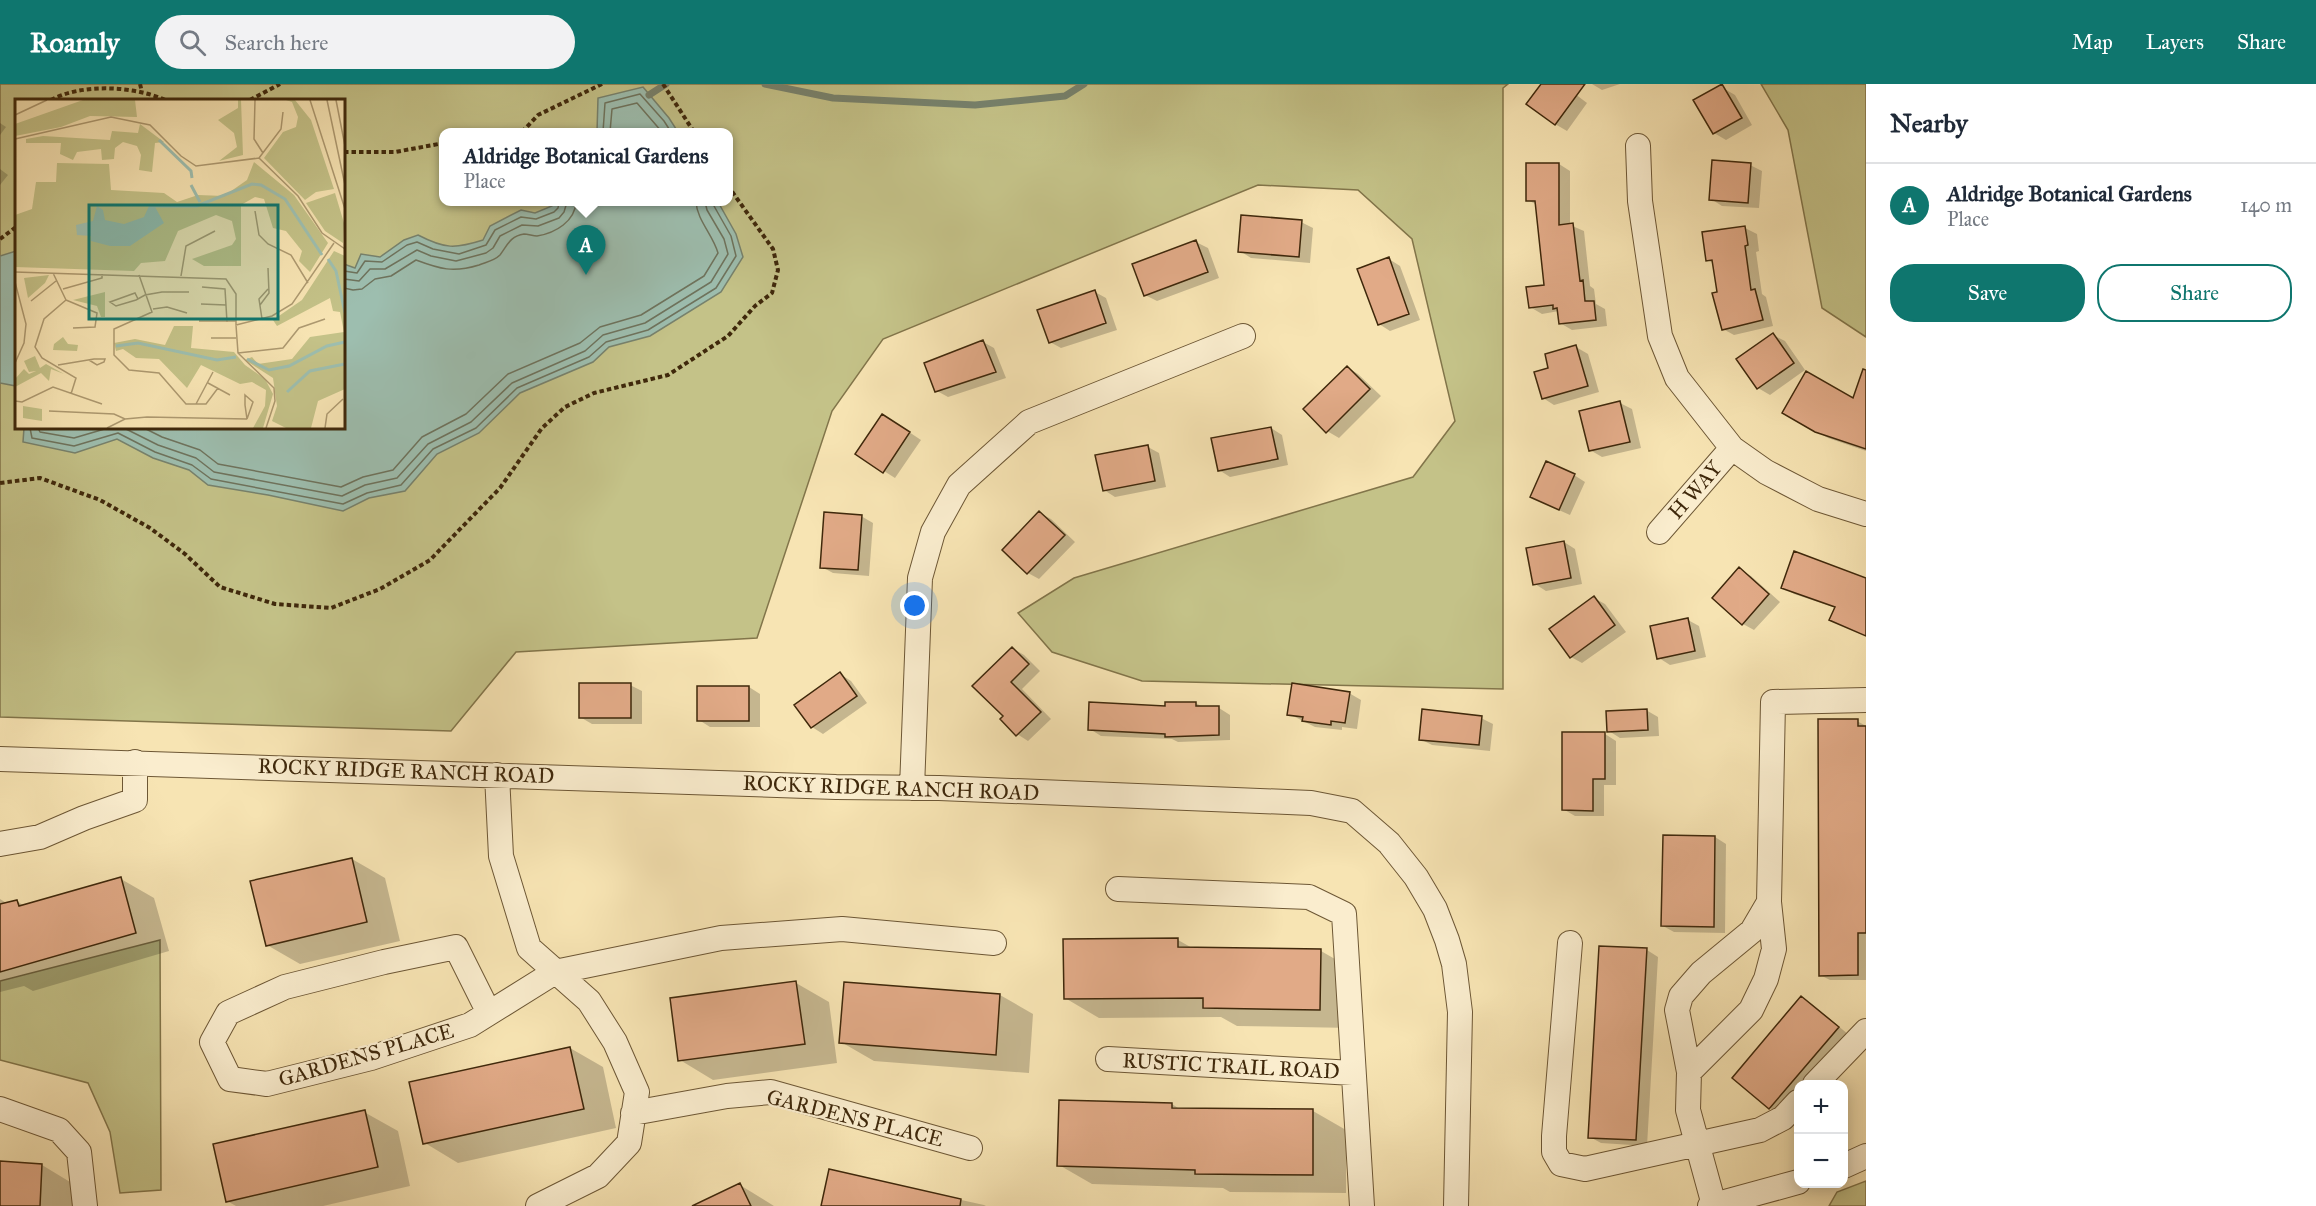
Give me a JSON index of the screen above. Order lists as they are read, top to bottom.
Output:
{
  "streets": {
    "street": [
      "H WAY",
      "ROCKY RIDGE RANCH ROAD",
      "GARDENS PLACE",
      "RUSTIC TRAIL ROAD"
    ]
  },
  "page": {
    "header": "Roamly",
    "search": "Search here",
    "nav": ["Map", "Layers", "Share"],
    "heading": "Nearby",
    "popup": ["Aldridge Botanical Gardens", "Place"],
    "list": [
      {
        "mark": "A",
        "name": "Aldridge Botanical Gardens",
        "note": "Place",
        "value": "140 m"
      }
    ],
    "pins": "A",
    "buttons": ["Save", "Share"],
    "map_buttons": ["+", "−"]
  }
}
